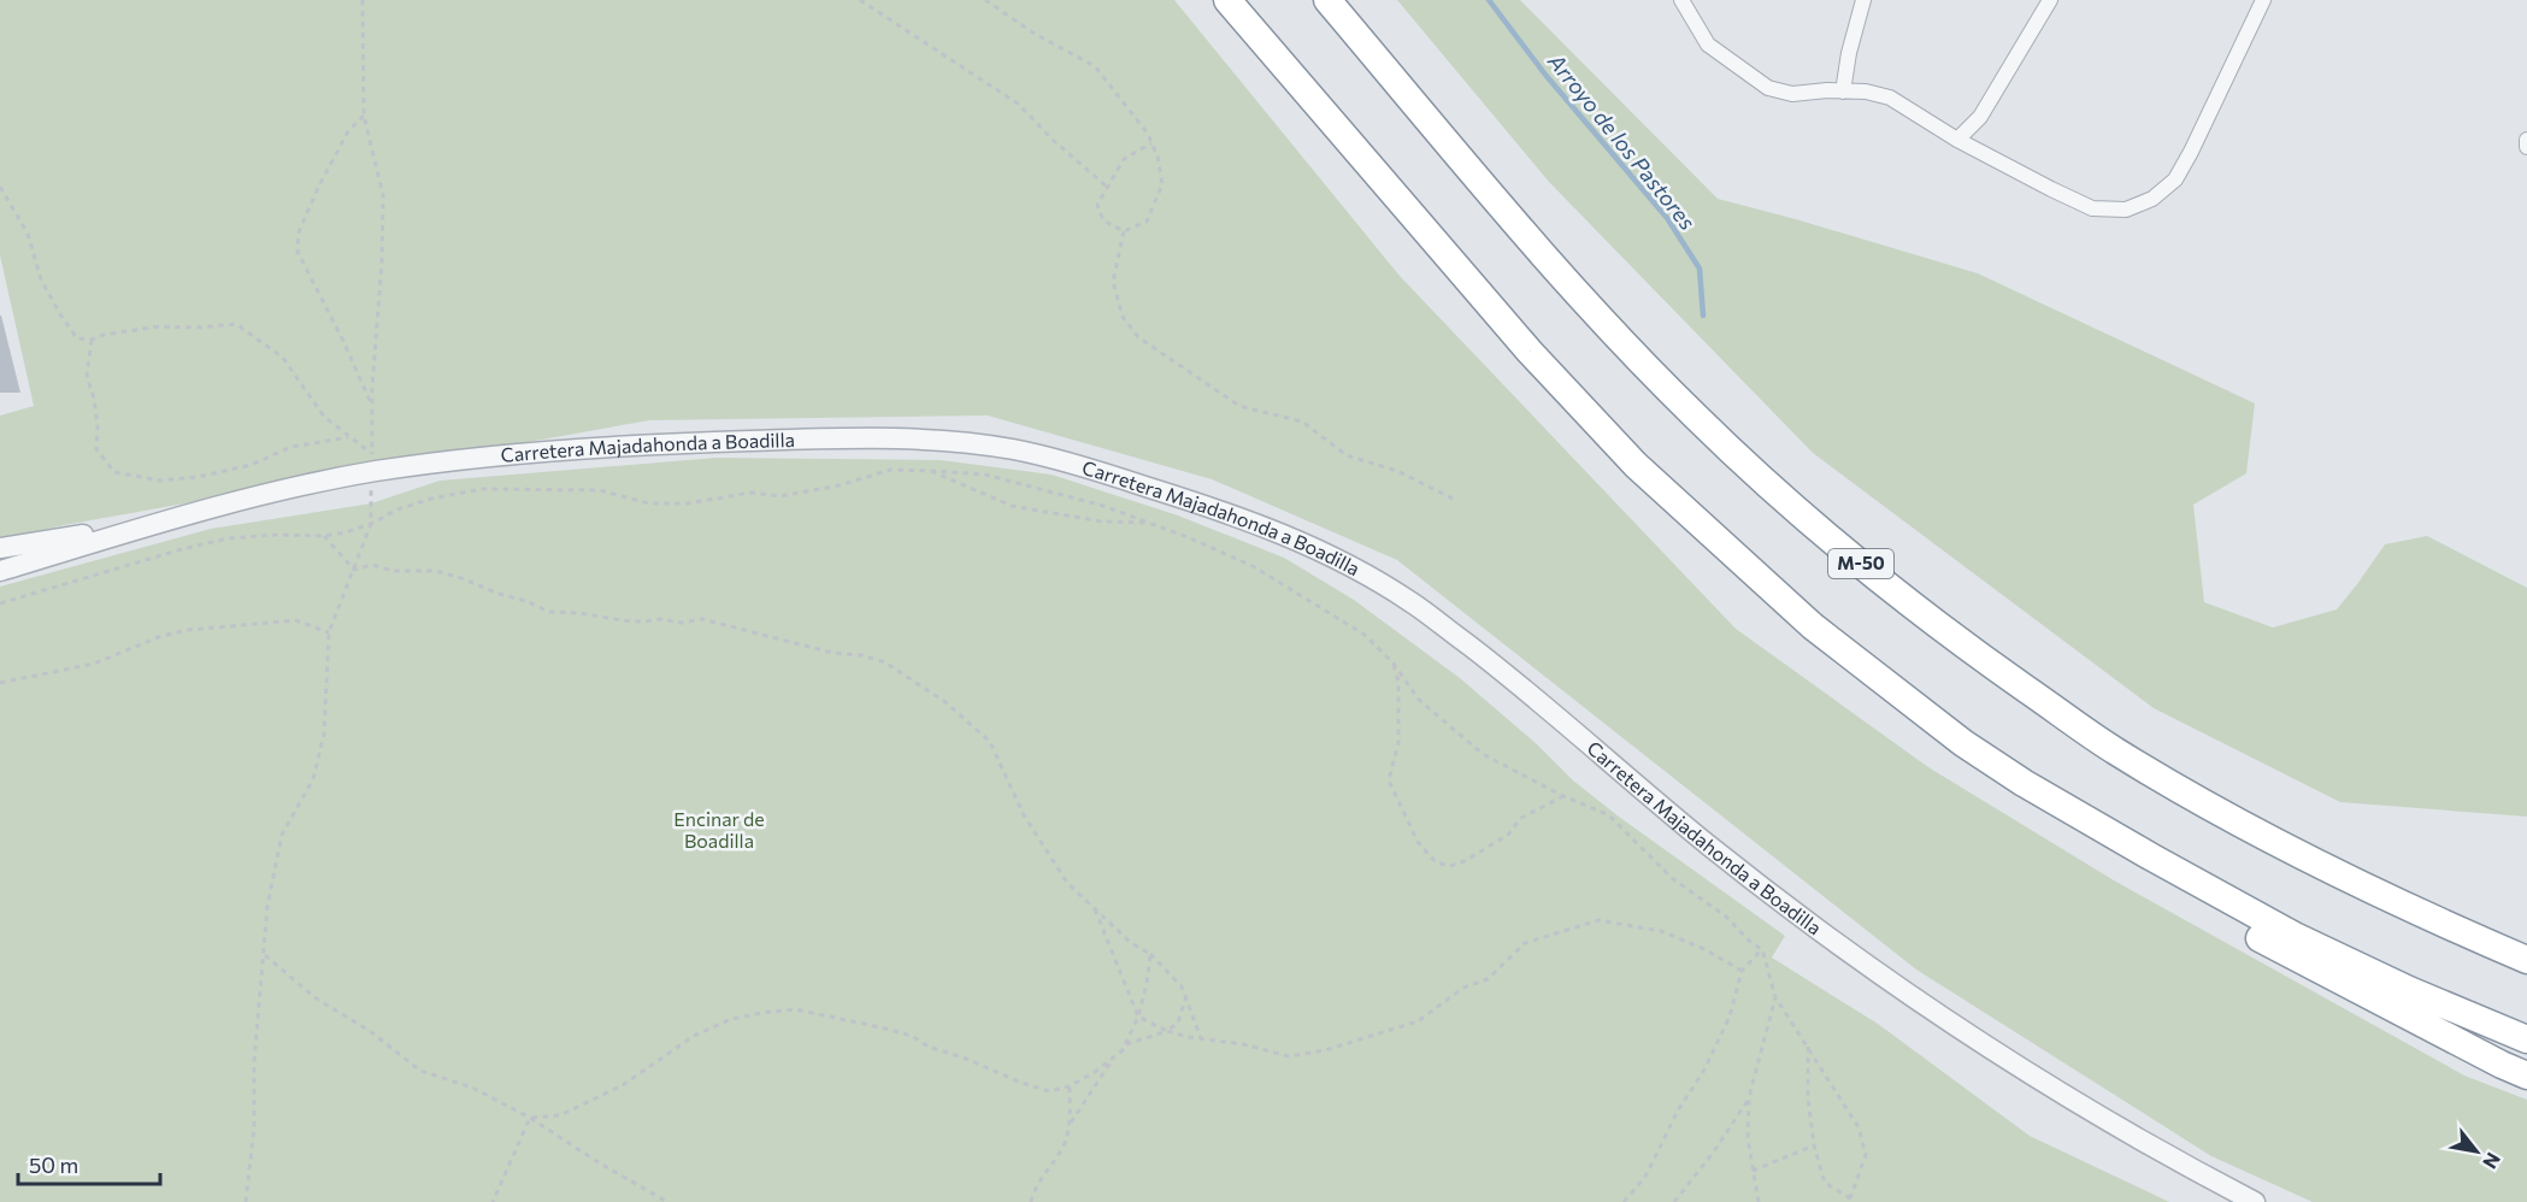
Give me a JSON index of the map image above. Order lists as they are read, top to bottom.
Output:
{
  "streets": {
    "highway": ["M-50"],
    "street": ["Carretera Majadahonda a Boadilla"]
  },
  "water": ["Arroyo de los Pastores"],
  "parks": ["Encinar de Boadilla"],
  "scale_bar": "50 m",
  "north": "bottom right"
}
